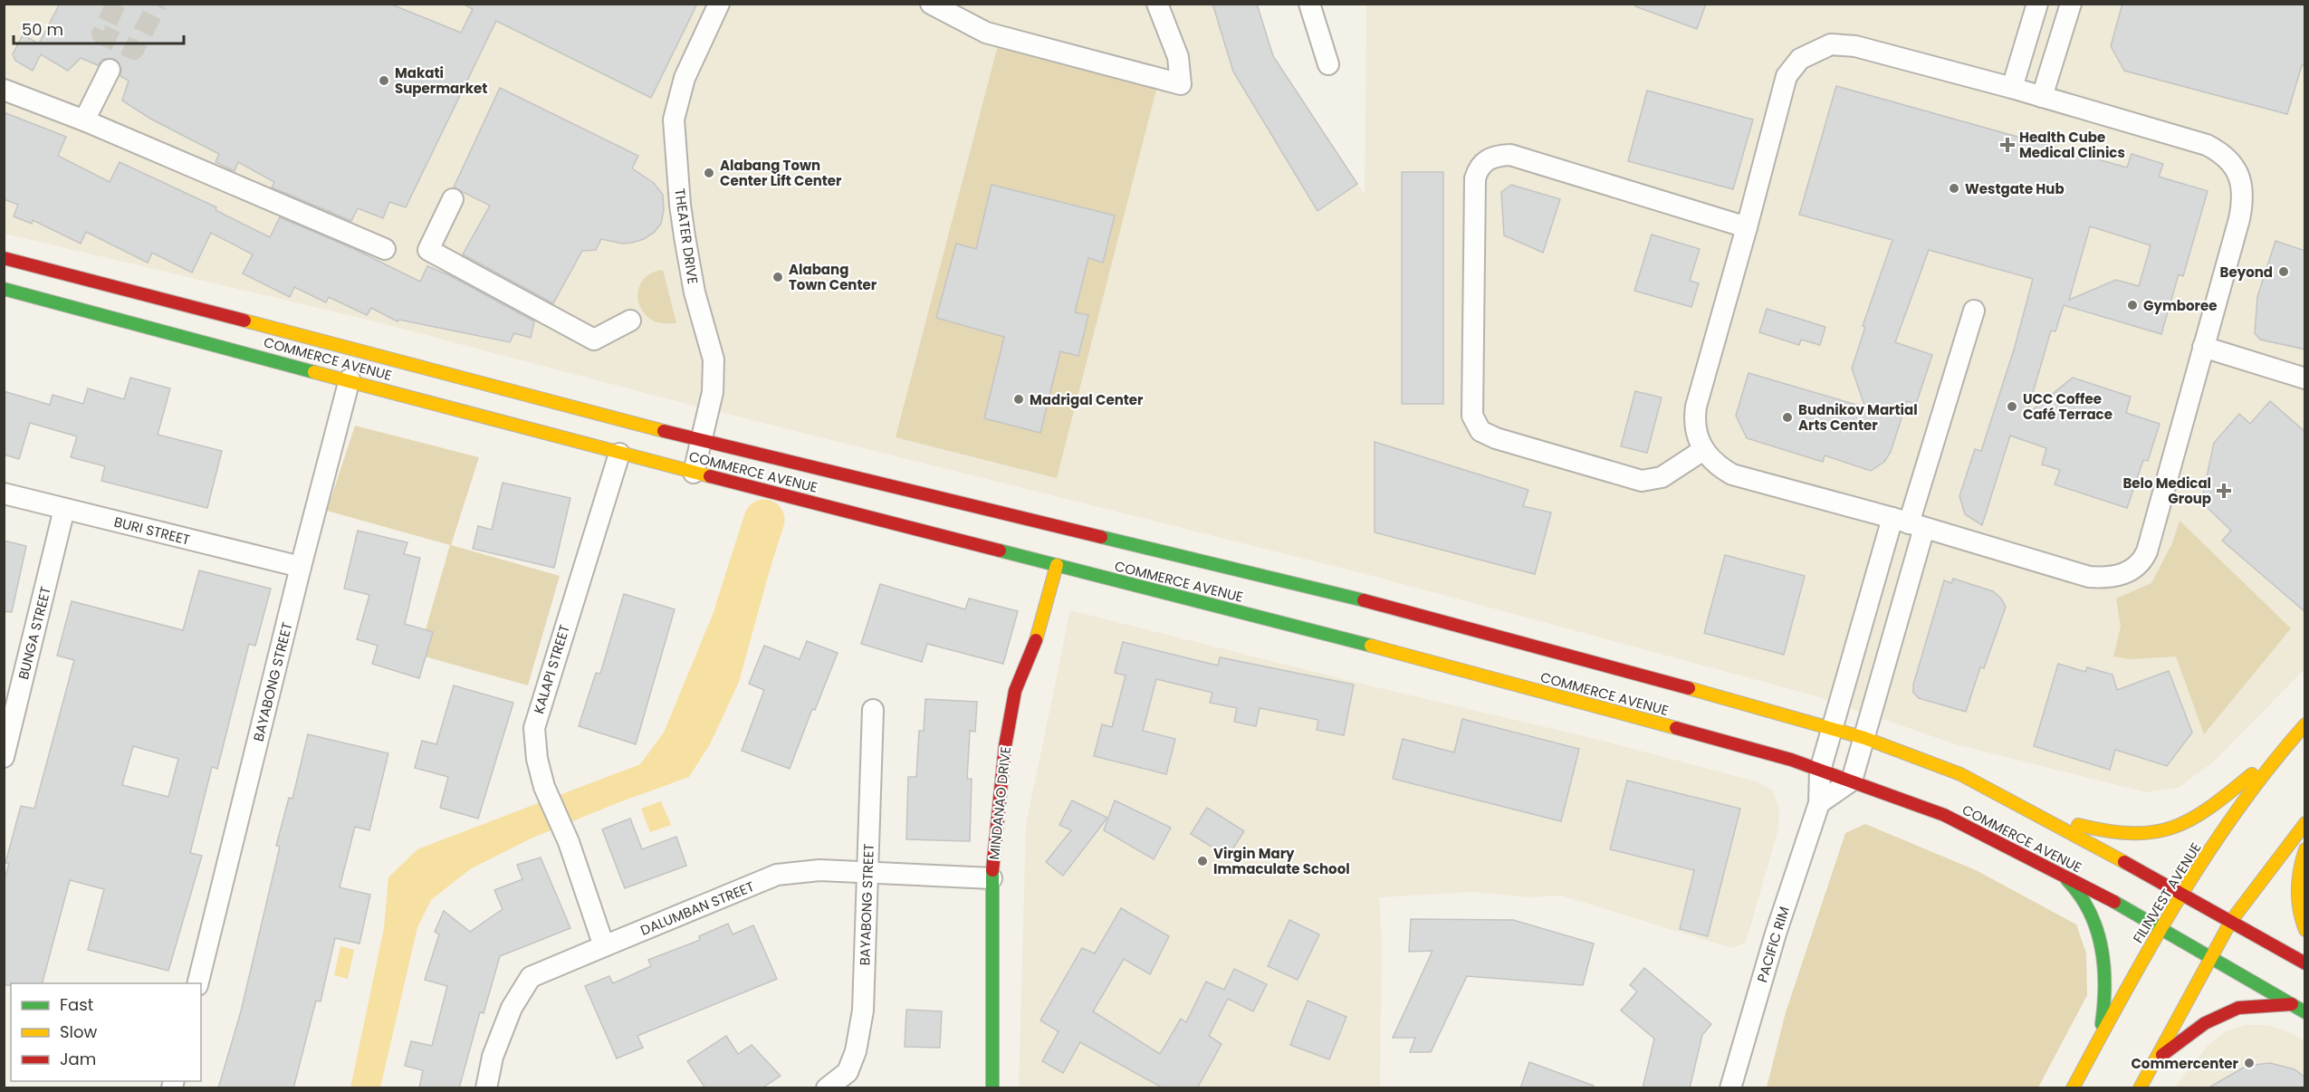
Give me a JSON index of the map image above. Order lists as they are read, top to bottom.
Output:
{
  "streets": {
    "main road": ["COMMERCE AVENUE", "MINDANAO DRIVE", "FILINVEST AVENUE"],
    "street": [
      "THEATER DRIVE",
      "BURI STREET",
      "BUNGA STREET",
      "KALAPI STREET",
      "BAYABONG STREET",
      "DALUMBAN STREET",
      "PACIFIC RIM"
    ]
  },
  "crossings": [
    ["THEATER DRIVE", "COMMERCE AVENUE"],
    ["COMMERCE AVENUE", "KALAPI STREET"],
    ["COMMERCE AVENUE", "BAYABONG STREET"],
    ["COMMERCE AVENUE", "MINDANAO DRIVE"],
    ["COMMERCE AVENUE", "FILINVEST AVENUE"],
    ["COMMERCE AVENUE", "PACIFIC RIM"],
    ["BURI STREET", "BUNGA STREET"],
    ["BURI STREET", "BAYABONG STREET"],
    ["KALAPI STREET", "DALUMBAN STREET"],
    ["BAYABONG STREET", "DALUMBAN STREET"],
    ["MINDANAO DRIVE", "DALUMBAN STREET"]
  ],
  "places": {
    "other": [
      "Makati Supermarket",
      "Alabang Town Center Lift Center",
      "Westgate Hub",
      "Beyond",
      "Alabang Town Center",
      "Gymboree",
      "Madrigal Center",
      "UCC Coffee Café Terrace",
      "Budnikov Martial Arts Center",
      "Virgin Mary Immaculate School",
      "Commercenter"
    ],
    "health": ["Health Cube Medical Clinics", "Belo Medical Group"]
  },
  "legend": ["Fast", "Slow", "Jam"],
  "scale_bar": "50 m"
}
